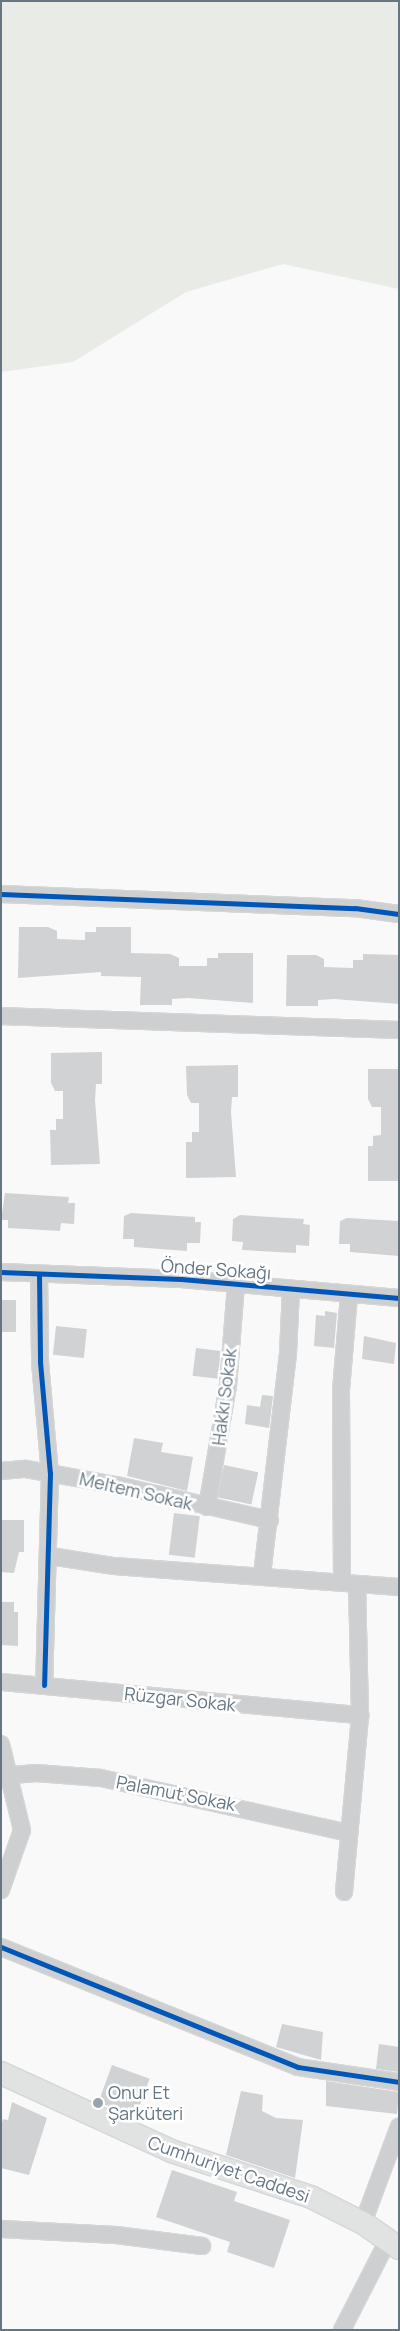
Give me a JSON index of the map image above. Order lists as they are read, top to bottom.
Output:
{
  "streets": {
    "main road": ["Cumhuriyet Caddesi"],
    "street": [
      "Önder Sokağı",
      "Hakkı Sokak",
      "Meltem Sokak",
      "Rüzgar Sokak",
      "Palamut Sokak"
    ]
  },
  "crossings": [
    ["Önder Sokağı", "Hakkı Sokak"],
    ["Hakkı Sokak", "Meltem Sokak"]
  ],
  "places": ["Onur Et Şarküteri"]
}
